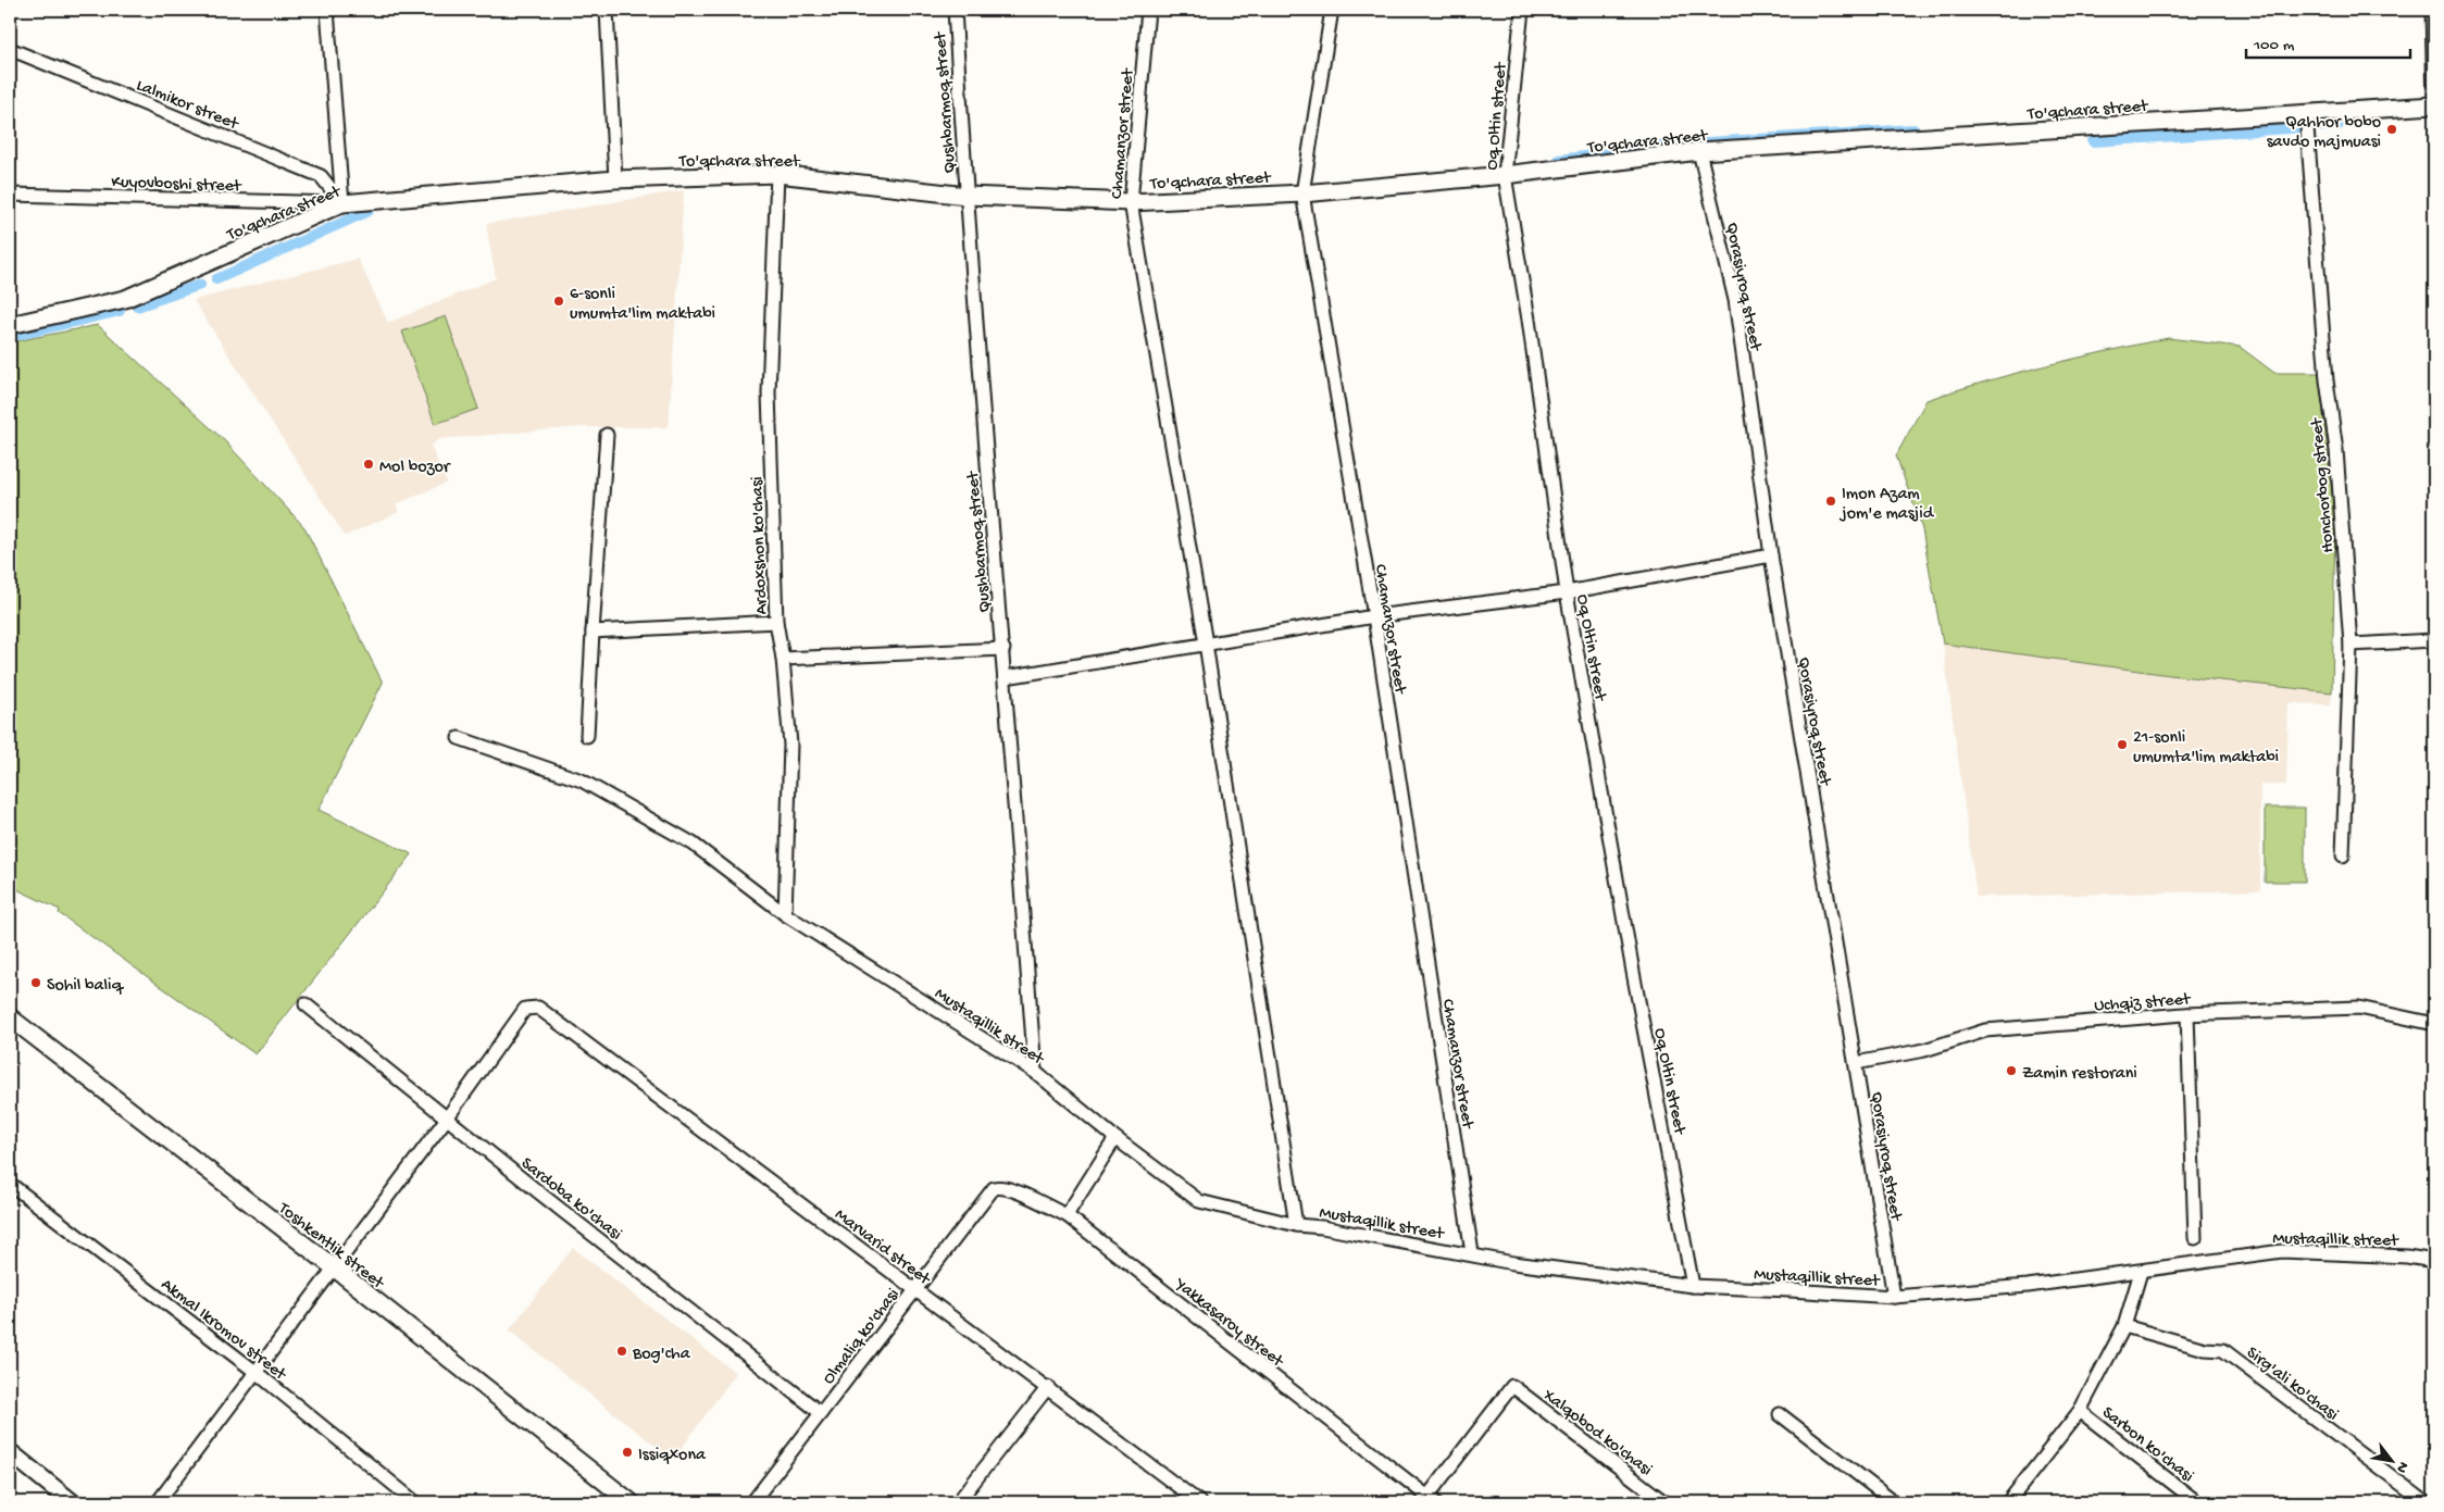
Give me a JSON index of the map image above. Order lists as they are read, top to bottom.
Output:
{
  "streets": {
    "street": [
      "Lalmikor street",
      "Qushbarmoq street",
      "To'qchara street",
      "Oq Oltin street",
      "Chamanzor street",
      "Kuyovboshi street",
      "Qorasiyroq street",
      "Honchorbog street",
      "Ardoxshon ko'chasi",
      "Uchqiz street",
      "Mustaqillik street",
      "Sardoba ko'chasi",
      "Toshkentlik street",
      "Marvarid street",
      "Yakkasaroy street",
      "Akmal Ikromov street",
      "Olmaliq ko'chasi",
      "Sirg'ali ko'chasi",
      "Xalqobod ko'chasi",
      "Sarbon ko'chasi"
    ]
  },
  "crossings": [
    ["Lalmikor street", "To'qchara street"],
    ["Lalmikor street", "Kuyovboshi street"],
    ["Qushbarmoq street", "To'qchara street"],
    ["Qushbarmoq street", "Mustaqillik street"],
    ["To'qchara street", "Oq Oltin street"],
    ["To'qchara street", "Chamanzor street"],
    ["To'qchara street", "Kuyovboshi street"],
    ["To'qchara street", "Qorasiyroq street"],
    ["To'qchara street", "Honchorbog street"],
    ["To'qchara street", "Ardoxshon ko'chasi"],
    ["Oq Oltin street", "Mustaqillik street"],
    ["Chamanzor street", "Mustaqillik street"],
    ["Qorasiyroq street", "Uchqiz street"],
    ["Qorasiyroq street", "Mustaqillik street"],
    ["Ardoxshon ko'chasi", "Mustaqillik street"],
    ["Sardoba ko'chasi", "Marvarid street"],
    ["Sardoba ko'chasi", "Olmaliq ko'chasi"],
    ["Marvarid street", "Olmaliq ko'chasi"],
    ["Yakkasaroy street", "Olmaliq ko'chasi"],
    ["Yakkasaroy street", "Xalqobod ko'chasi"]
  ],
  "places": [
    "Qahhor bobo savdo majmuasi",
    "6-sonli umumta'lim maktabi",
    "Mol bozor",
    "Imon Azam jom'e masjid",
    "21-sonli umumta'lim maktabi",
    "Sohil baliq",
    "Zamin restorani",
    "Bog'cha",
    "Issiqxona"
  ],
  "scale_bar": "100 m",
  "north": "bottom right"
}
